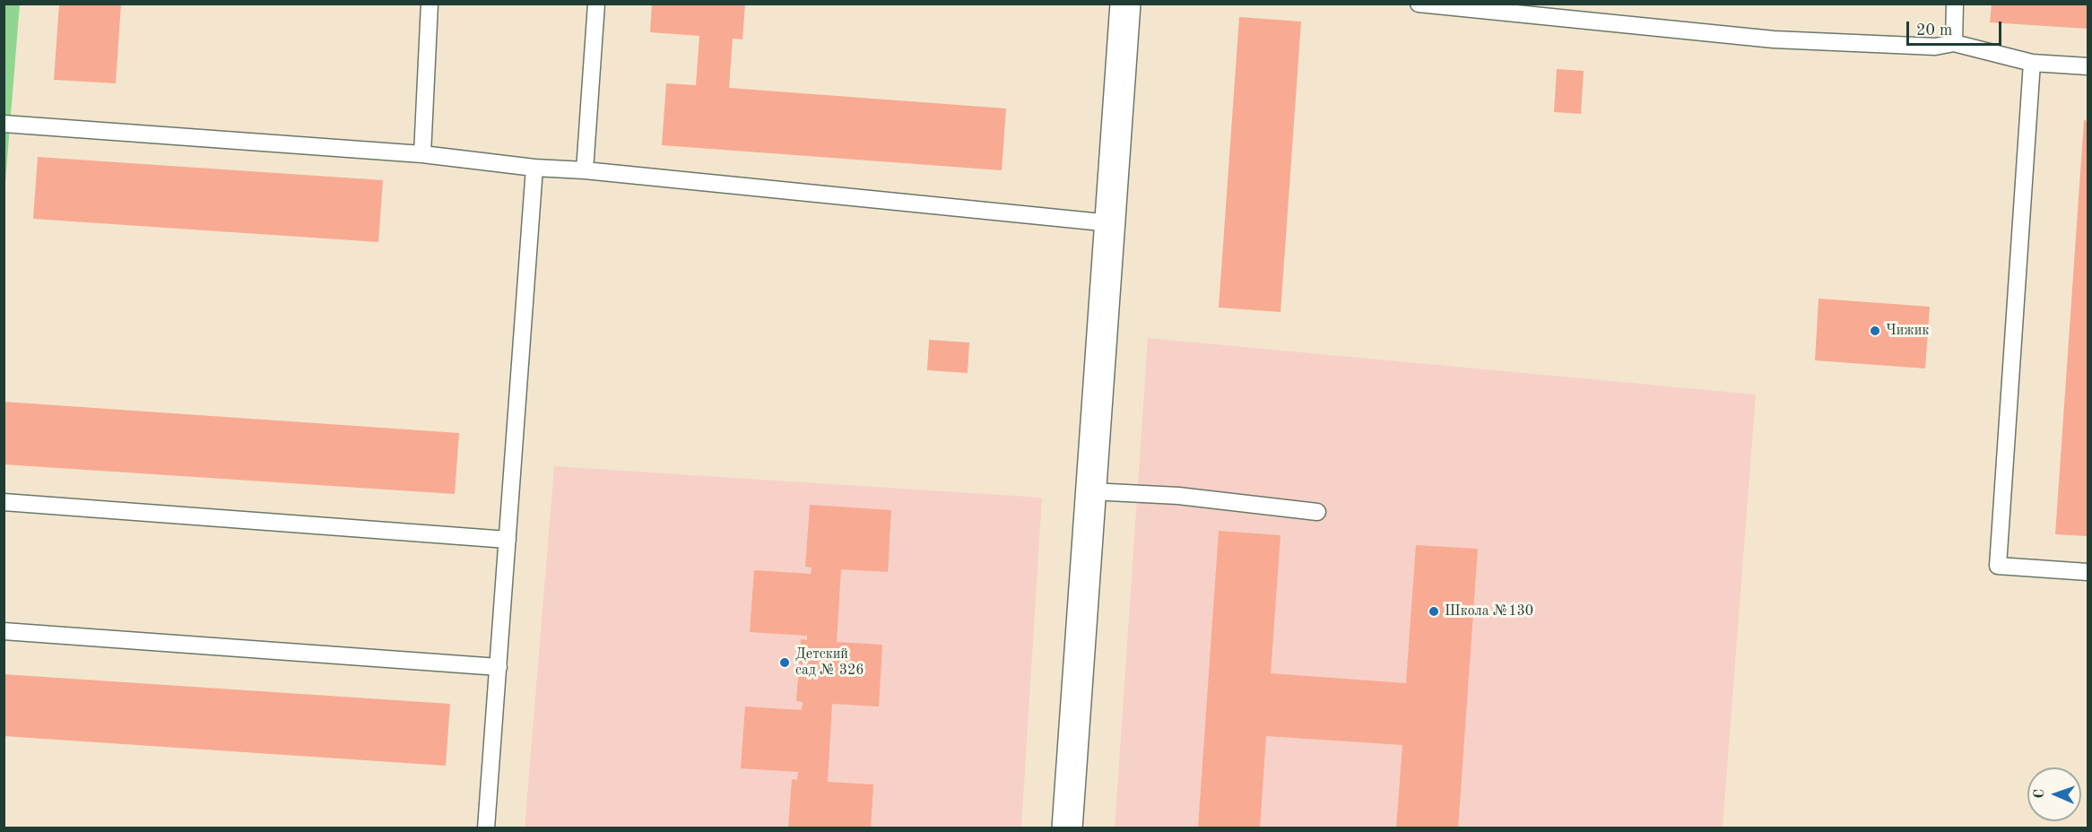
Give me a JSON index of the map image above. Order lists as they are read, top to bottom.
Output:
{
  "places": ["Чижик", "Школа №130", "Детский сад № 326"],
  "scale_bar": "20 m",
  "north": "left"
}
